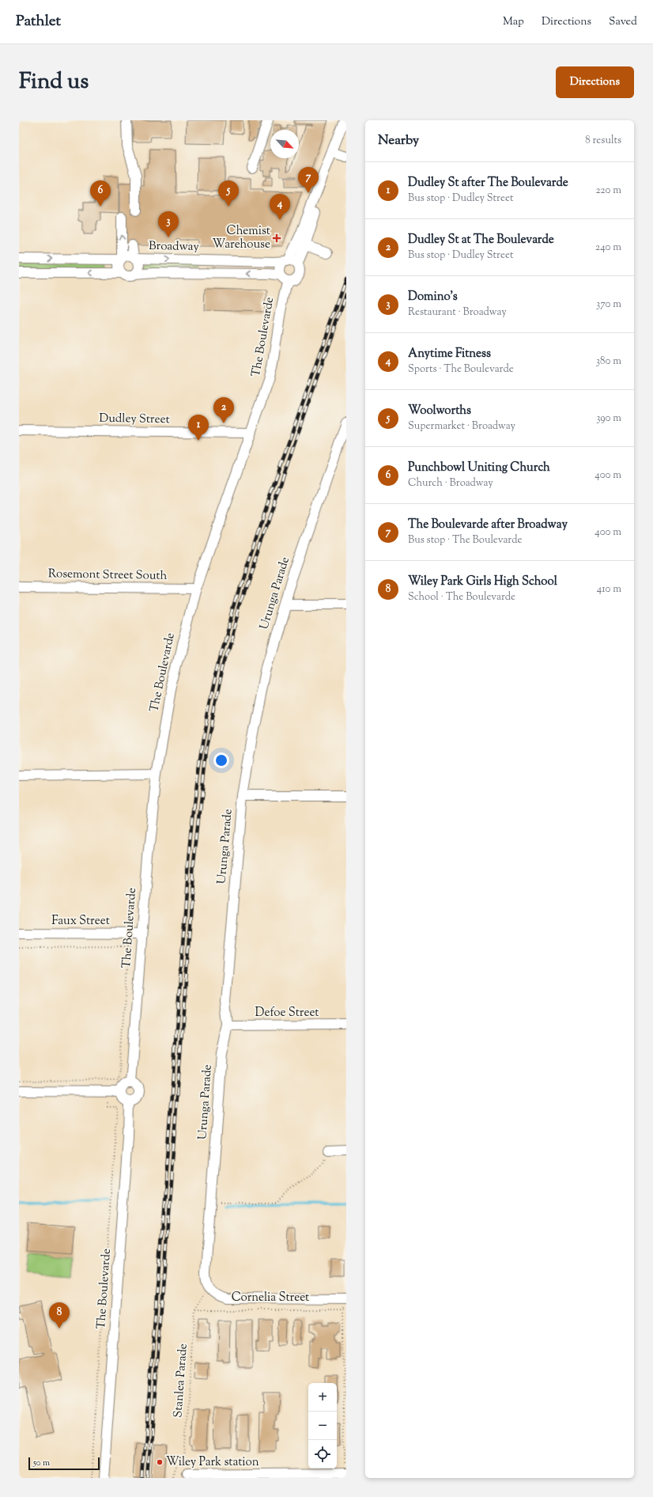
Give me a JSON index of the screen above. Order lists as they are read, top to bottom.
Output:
{
  "streets": {
    "street": [
      "Broadway",
      "The Boulevarde",
      "Dudley Street",
      "Rosemont Street South",
      "Urunga Parade",
      "Faux Street",
      "Defoe Street",
      "Cornelia Street"
    ],
    "path": ["Stanlea Parade"]
  },
  "crossings": [
    ["Broadway", "The Boulevarde"],
    ["The Boulevarde", "Dudley Street"],
    ["The Boulevarde", "Rosemont Street South"],
    ["The Boulevarde", "Faux Street"],
    ["Urunga Parade", "Defoe Street"],
    ["Urunga Parade", "Cornelia Street"],
    ["Urunga Parade", "Stanlea Parade"],
    ["Cornelia Street", "Stanlea Parade"]
  ],
  "places": {
    "health": ["Chemist Warehouse"],
    "other": ["Wiley Park station"]
  },
  "scale_bar": "50 m",
  "north": "bottom right",
  "page": {
    "header": "Pathlet",
    "nav": ["Map", "Directions", "Saved"],
    "title": "Find us",
    "buttons": "Directions",
    "heading": ["Nearby", "8 results"],
    "list": [
      {
        "mark": "1",
        "name": "Dudley St after The Boulevarde",
        "note": "Bus stop · Dudley Street",
        "value": "220 m"
      },
      {
        "mark": "2",
        "name": "Dudley St at The Boulevarde",
        "note": "Bus stop · Dudley Street",
        "value": "240 m"
      },
      {
        "mark": "3",
        "name": "Domino's",
        "note": "Restaurant · Broadway",
        "value": "370 m"
      },
      {
        "mark": "4",
        "name": "Anytime Fitness",
        "note": "Sports · The Boulevarde",
        "value": "380 m"
      },
      {
        "mark": "5",
        "name": "Woolworths",
        "note": "Supermarket · Broadway",
        "value": "390 m"
      },
      {
        "mark": "6",
        "name": "Punchbowl Uniting Church",
        "note": "Church · Broadway",
        "value": "400 m"
      },
      {
        "mark": "7",
        "name": "The Boulevarde after Broadway",
        "note": "Bus stop · The Boulevarde",
        "value": "400 m"
      },
      {
        "mark": "8",
        "name": "Wiley Park Girls High School",
        "note": "School · The Boulevarde",
        "value": "410 m"
      }
    ],
    "pins": [
      "7",
      "5",
      "6",
      "4",
      "3",
      "2",
      "1",
      "8"
    ],
    "map_buttons": ["+", "−"],
    "scale": "50 m"
  }
}
